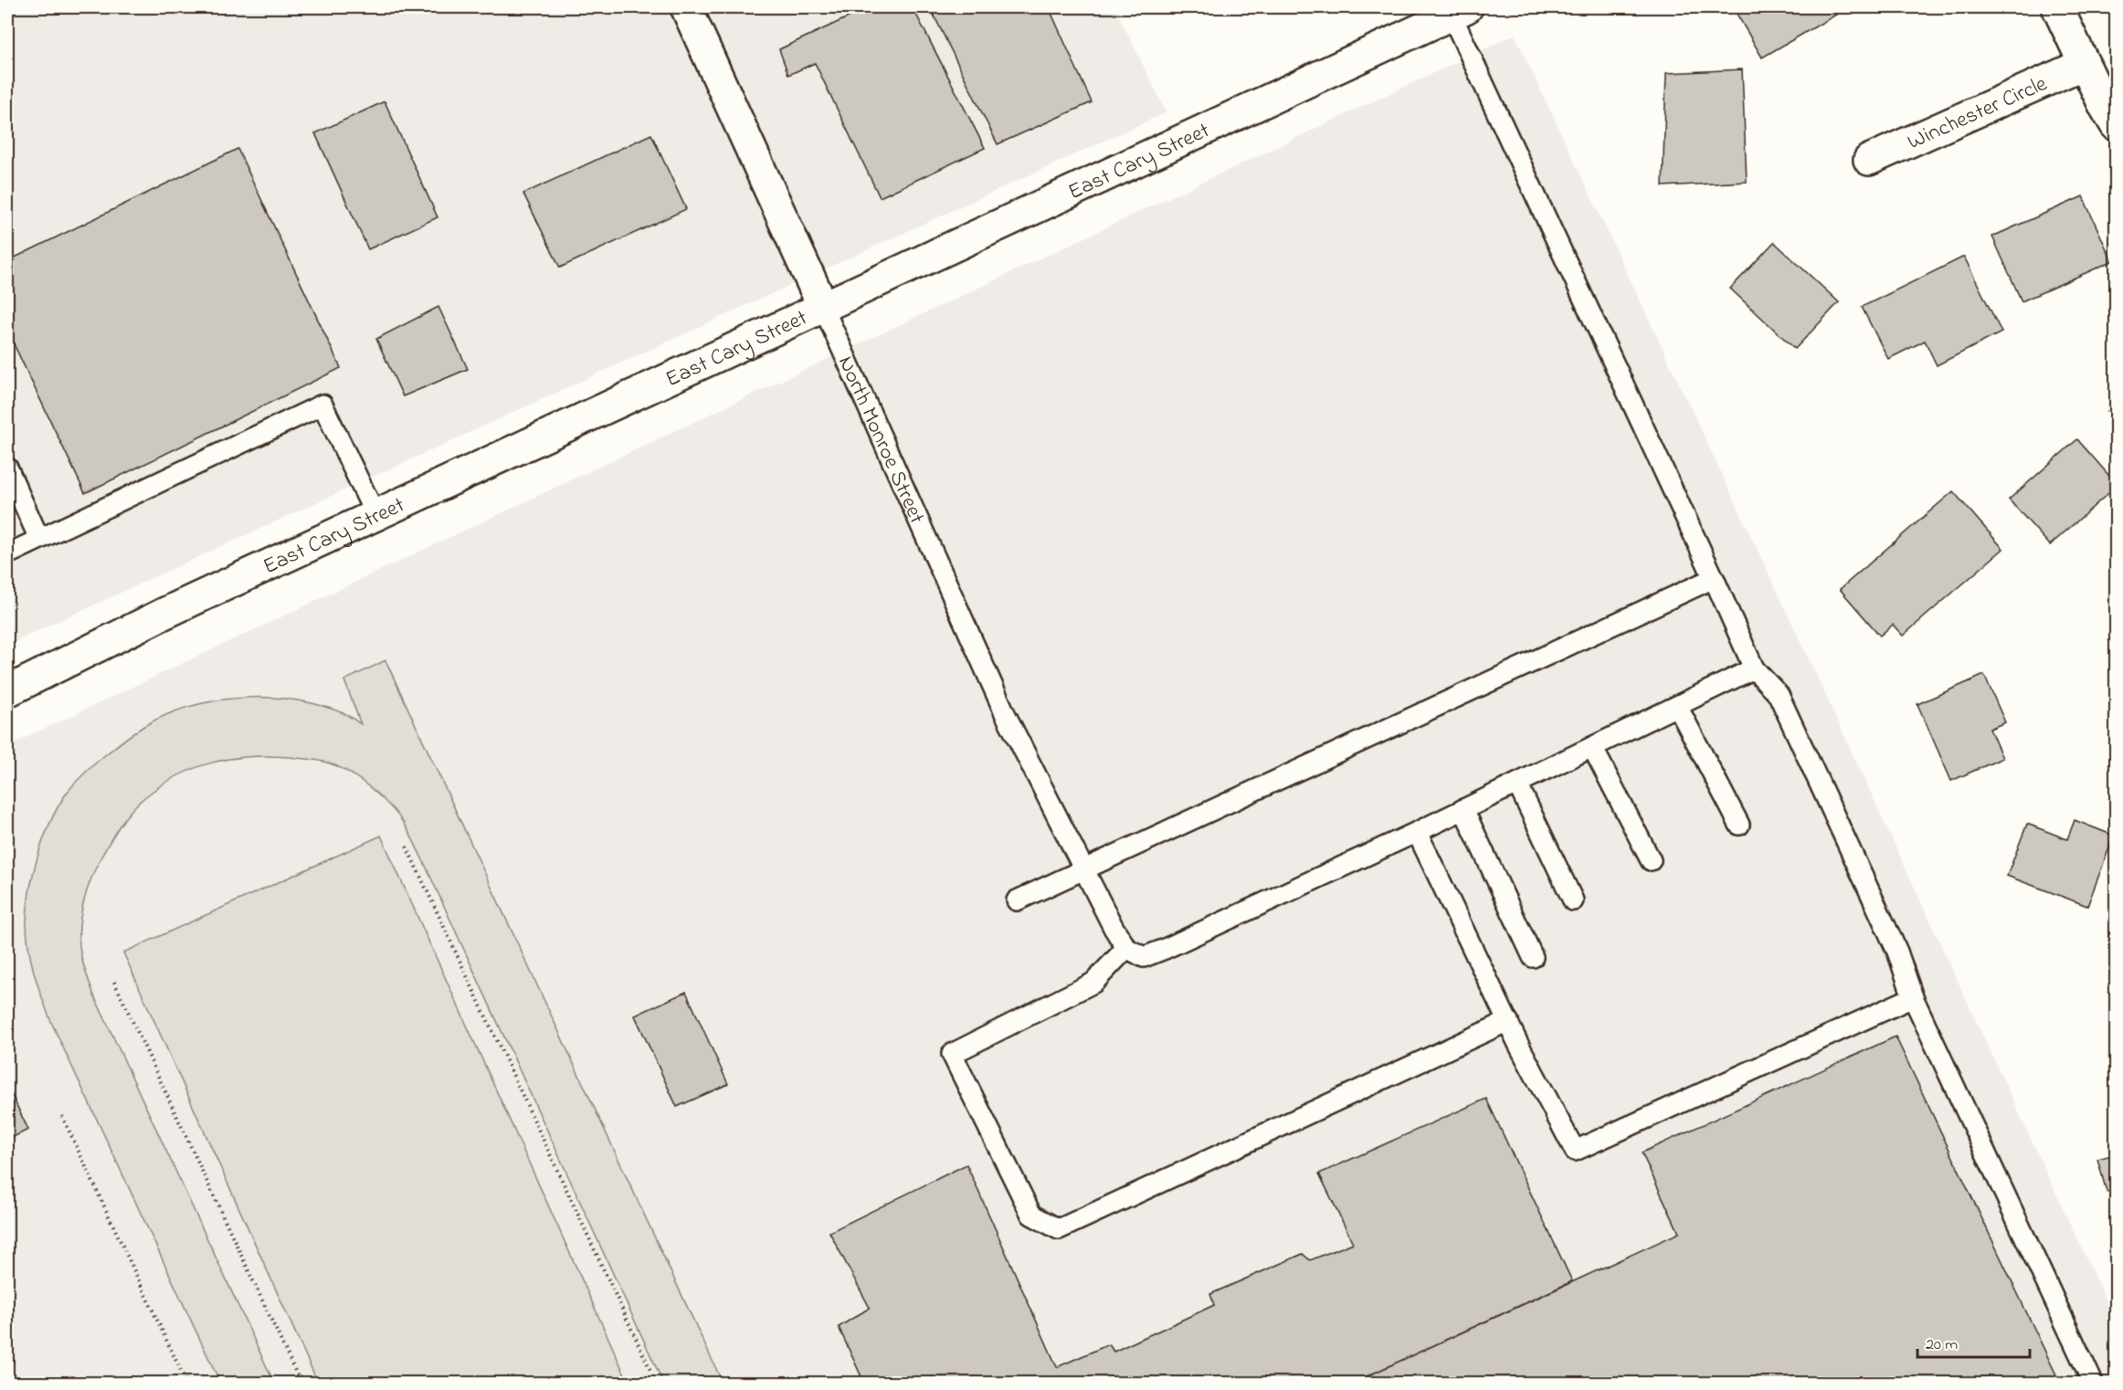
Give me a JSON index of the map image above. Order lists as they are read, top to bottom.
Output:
{
  "streets": {
    "street": ["Winchester Circle", "East Cary Street", "North Monroe Street"]
  },
  "crossings": [
    ["East Cary Street", "North Monroe Street"]
  ],
  "scale_bar": "20 m"
}
